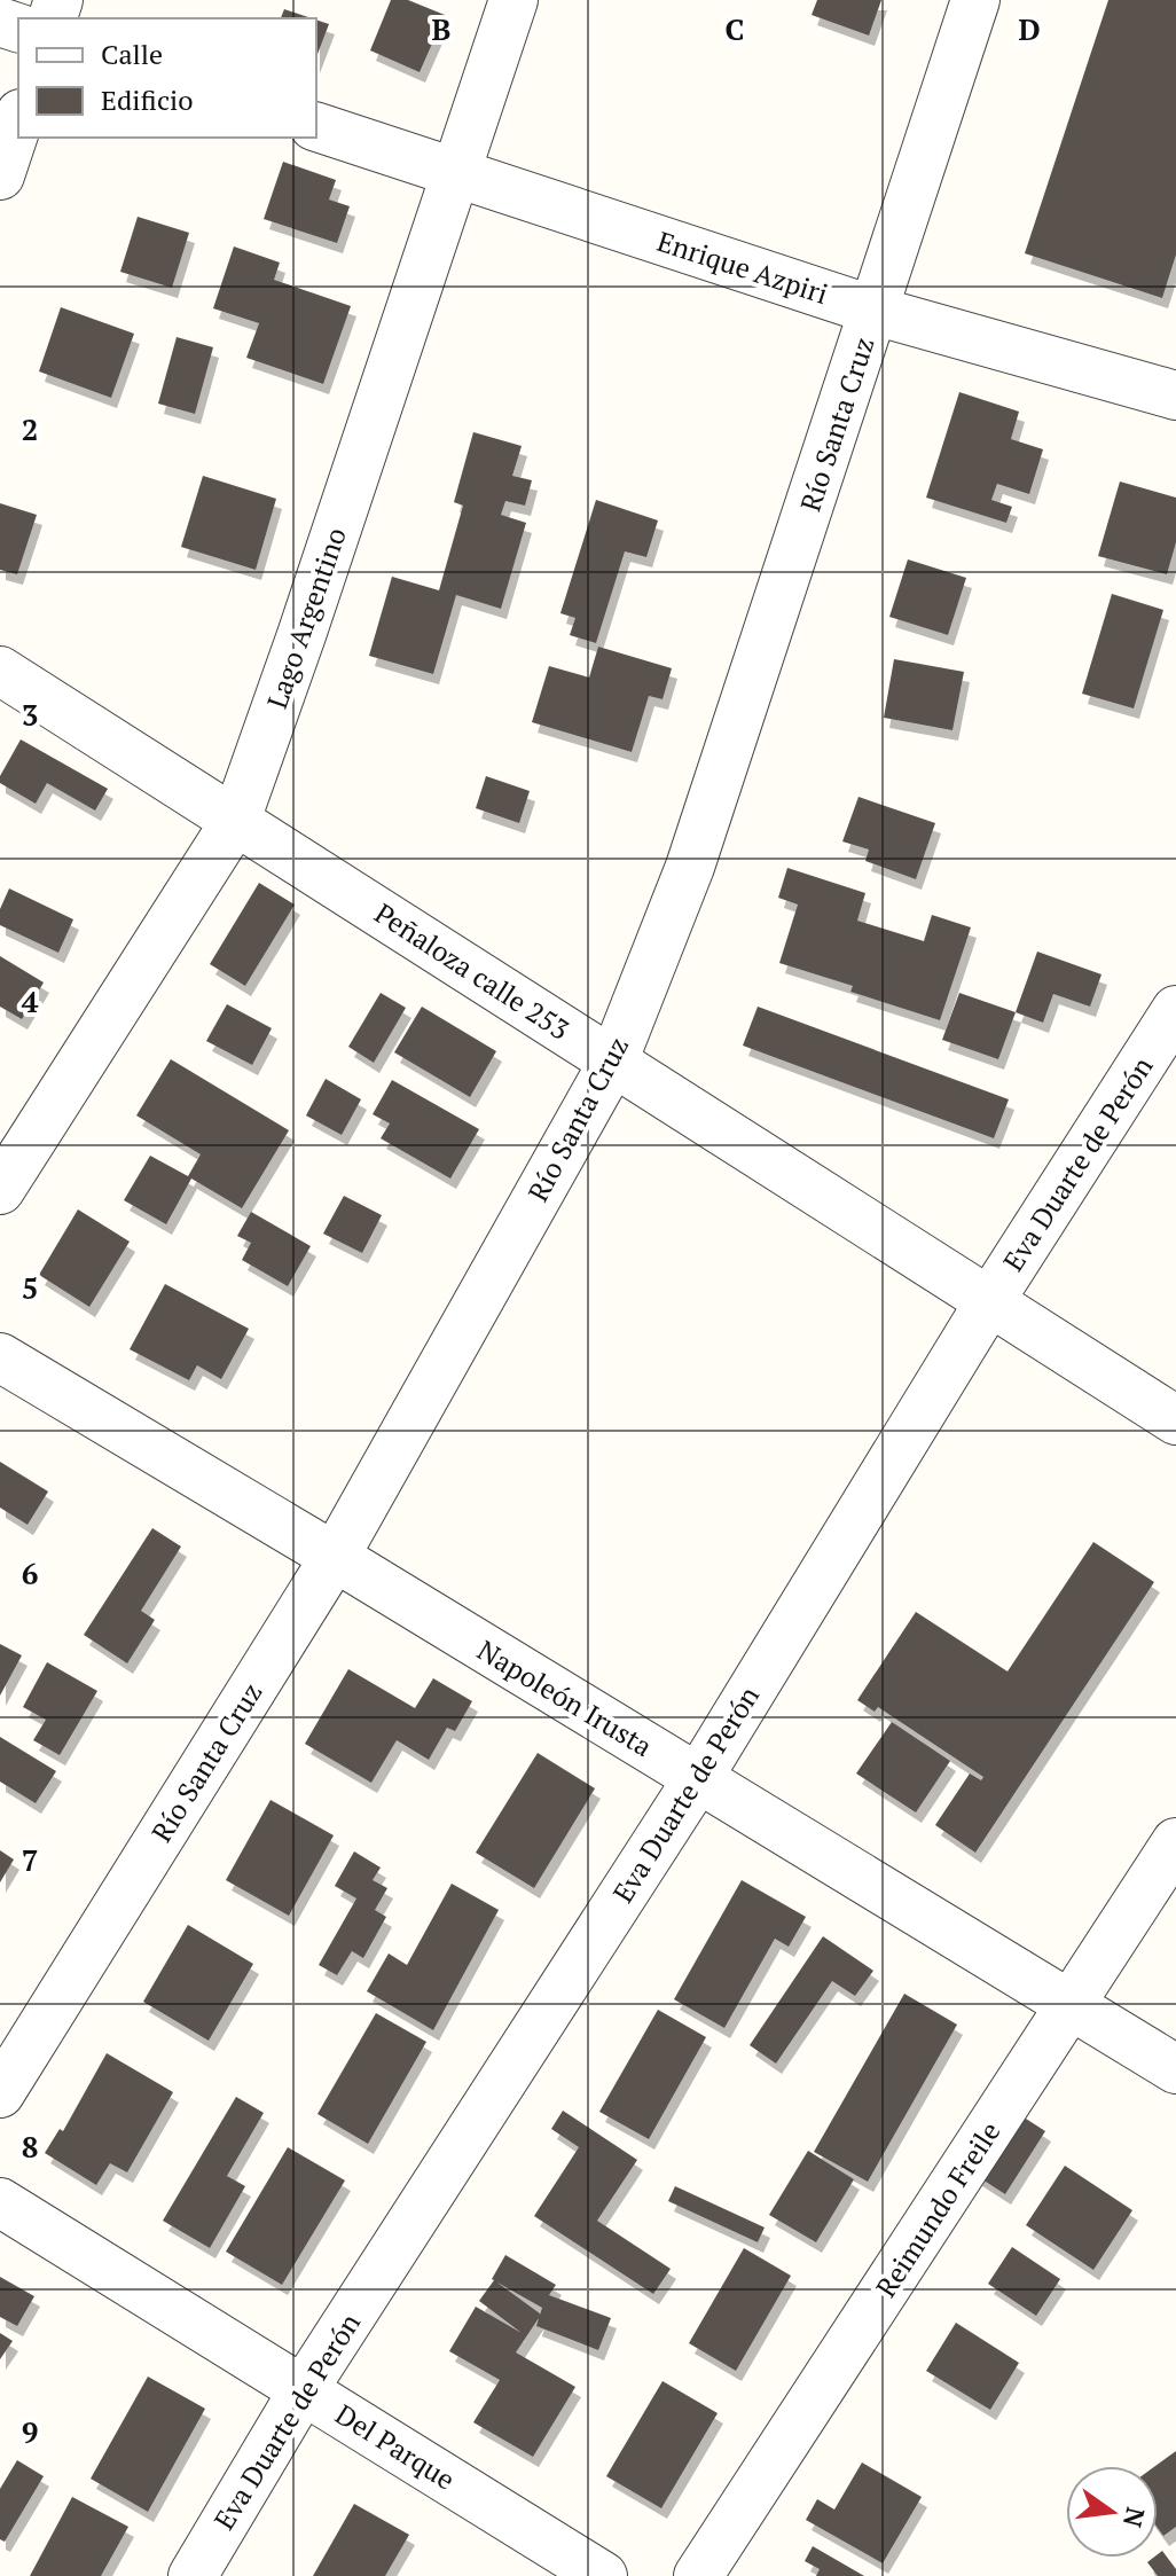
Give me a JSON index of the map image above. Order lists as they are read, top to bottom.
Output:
{
  "streets": {
    "street": [
      "Enrique Azpiri",
      "Río Santa Cruz",
      "Lago Argentino",
      "Peñaloza calle 253",
      "Eva Duarte de Perón",
      "Napoleón Irusta",
      "Reimundo Freile",
      "Del Parque"
    ]
  },
  "crossings": [
    ["Enrique Azpiri", "Río Santa Cruz"],
    ["Enrique Azpiri", "Lago Argentino"],
    ["Río Santa Cruz", "Peñaloza calle 253"],
    ["Río Santa Cruz", "Napoleón Irusta"],
    ["Lago Argentino", "Peñaloza calle 253"],
    ["Peñaloza calle 253", "Eva Duarte de Perón"],
    ["Eva Duarte de Perón", "Napoleón Irusta"],
    ["Eva Duarte de Perón", "Del Parque"],
    ["Napoleón Irusta", "Reimundo Freile"]
  ],
  "legend": ["Calle", "Edificio"],
  "north": "right",
  "grid": {
    "columns": ["B", "C", "D"],
    "rows": [
      "2",
      "3",
      "4",
      "5",
      "6",
      "7",
      "8",
      "9"
    ]
  }
}
